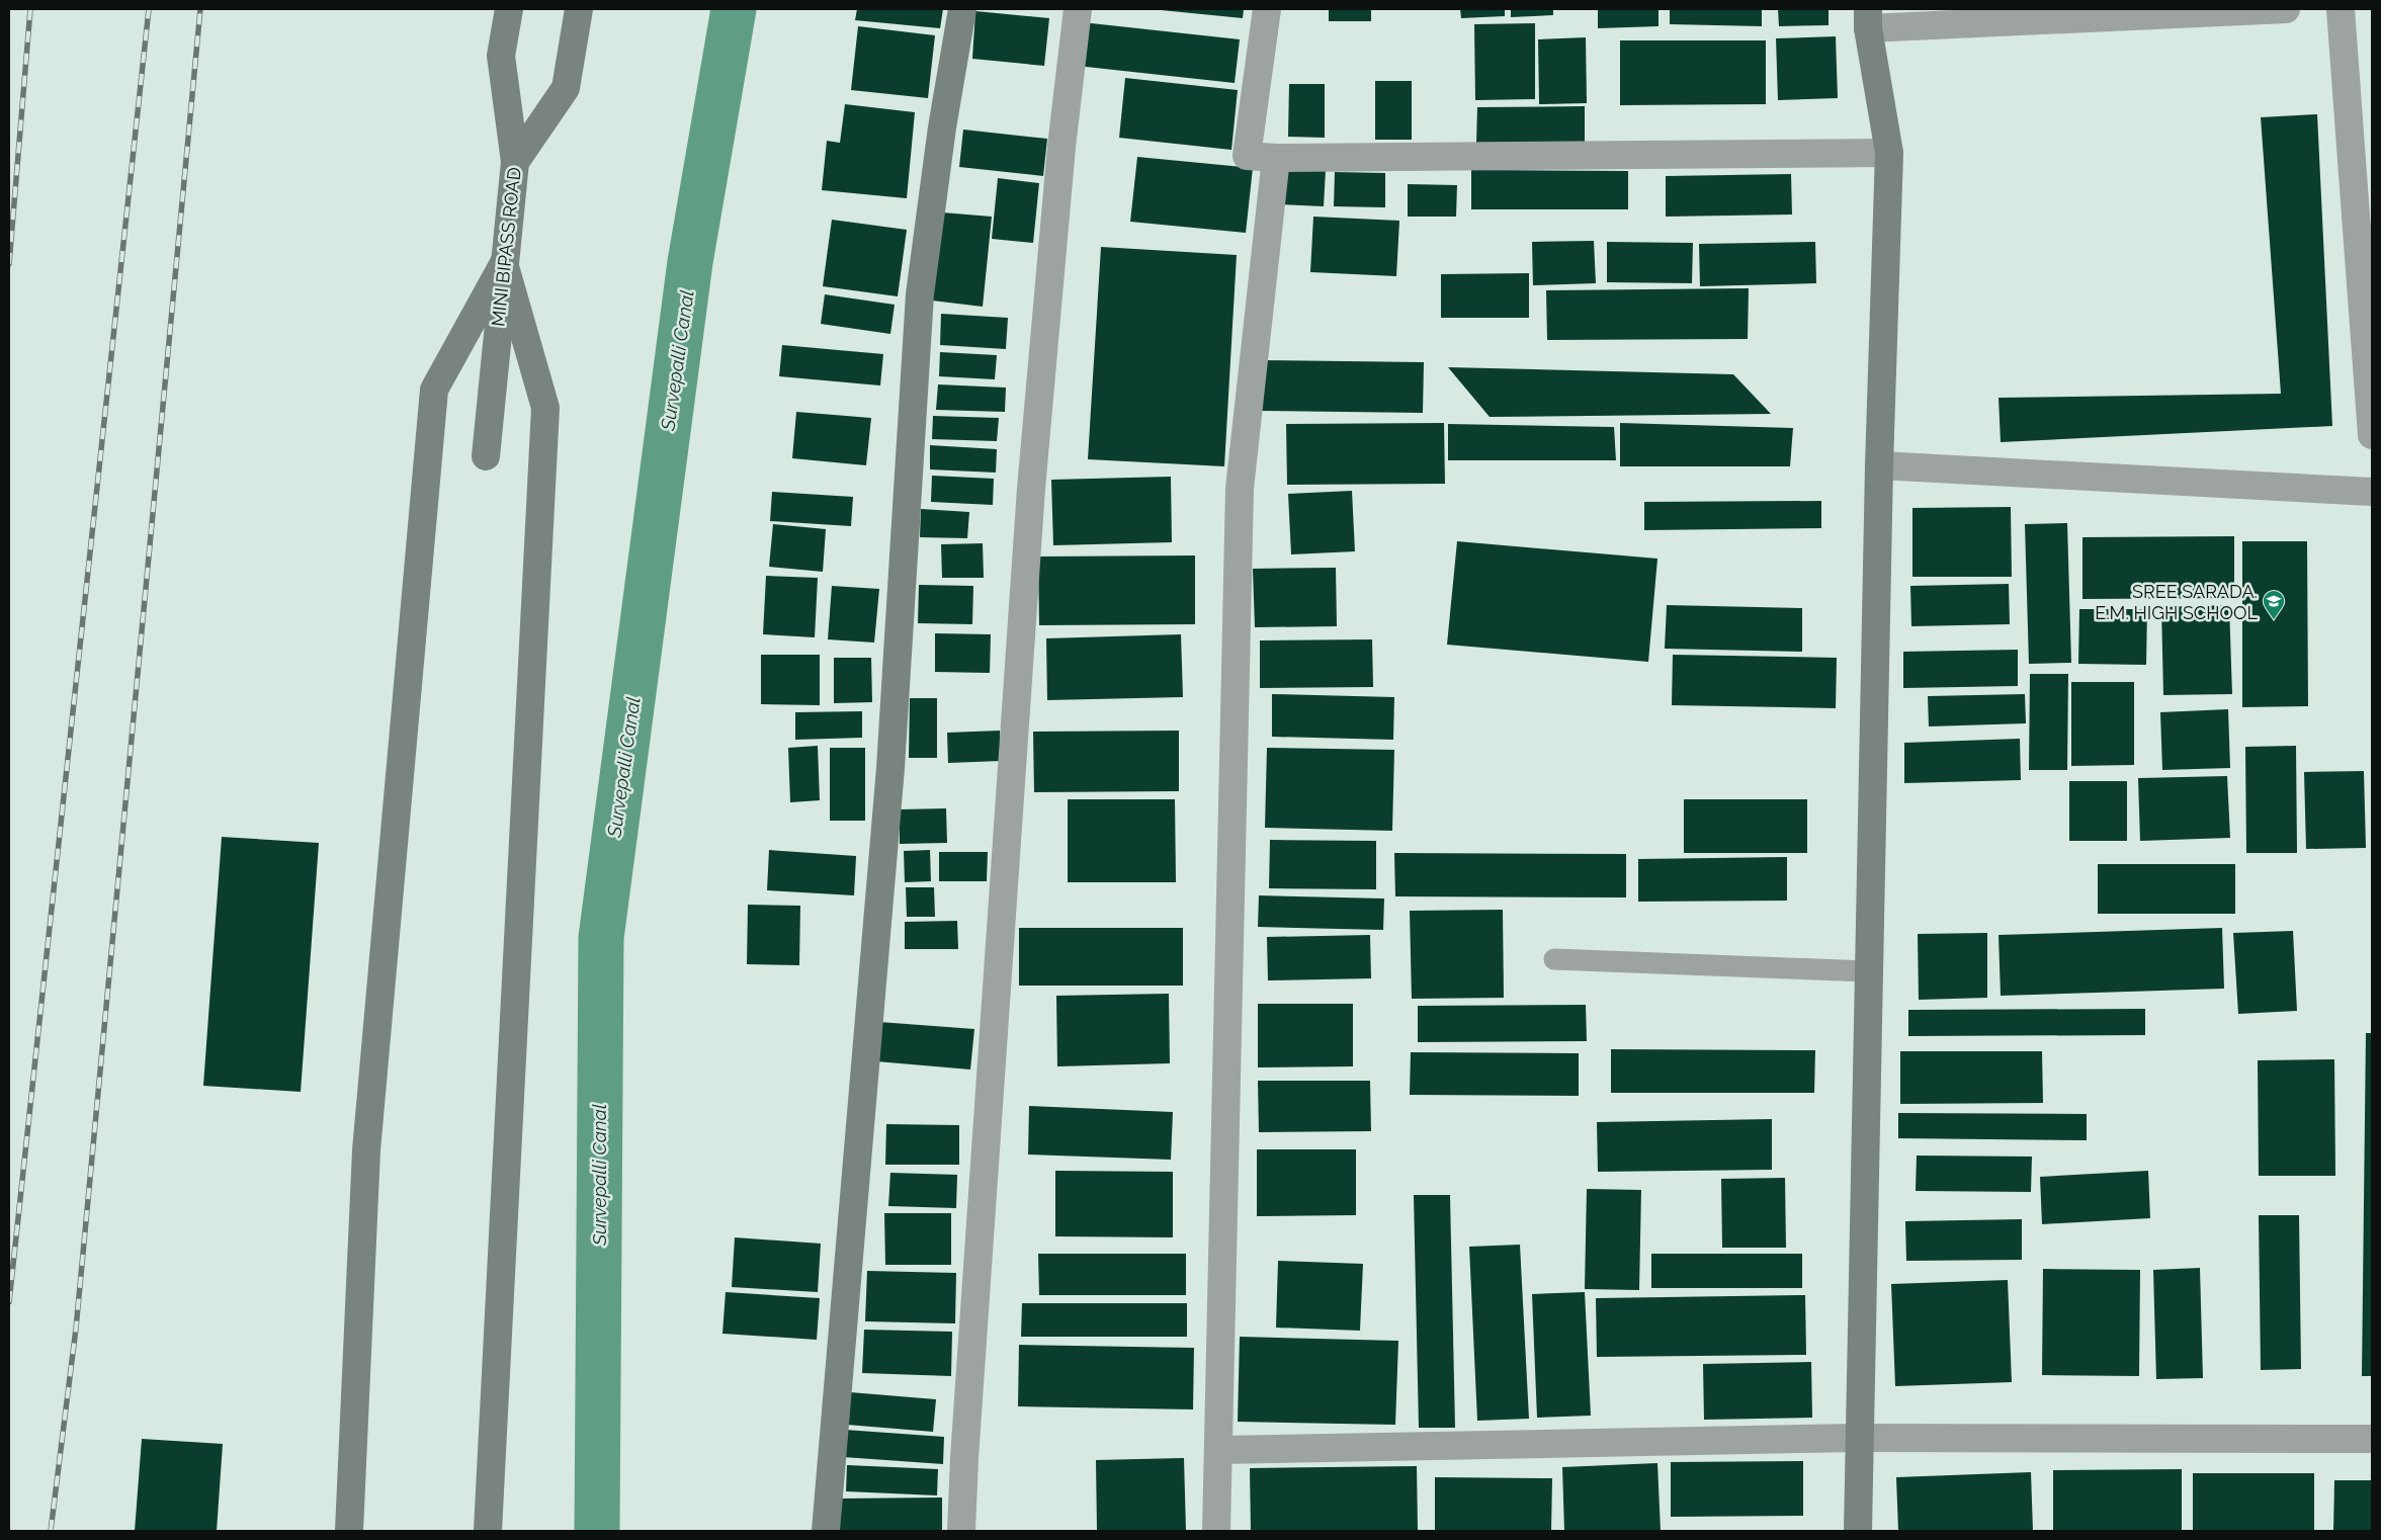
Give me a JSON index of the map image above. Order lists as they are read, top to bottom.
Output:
{
  "streets": {
    "main road": ["MINI BIPASS ROAD"]
  },
  "water": ["Survepalli Canal"],
  "places": {
    "school or university": ["SREE SARADA. E.M. HIGH SCHOOL"]
  }
}
